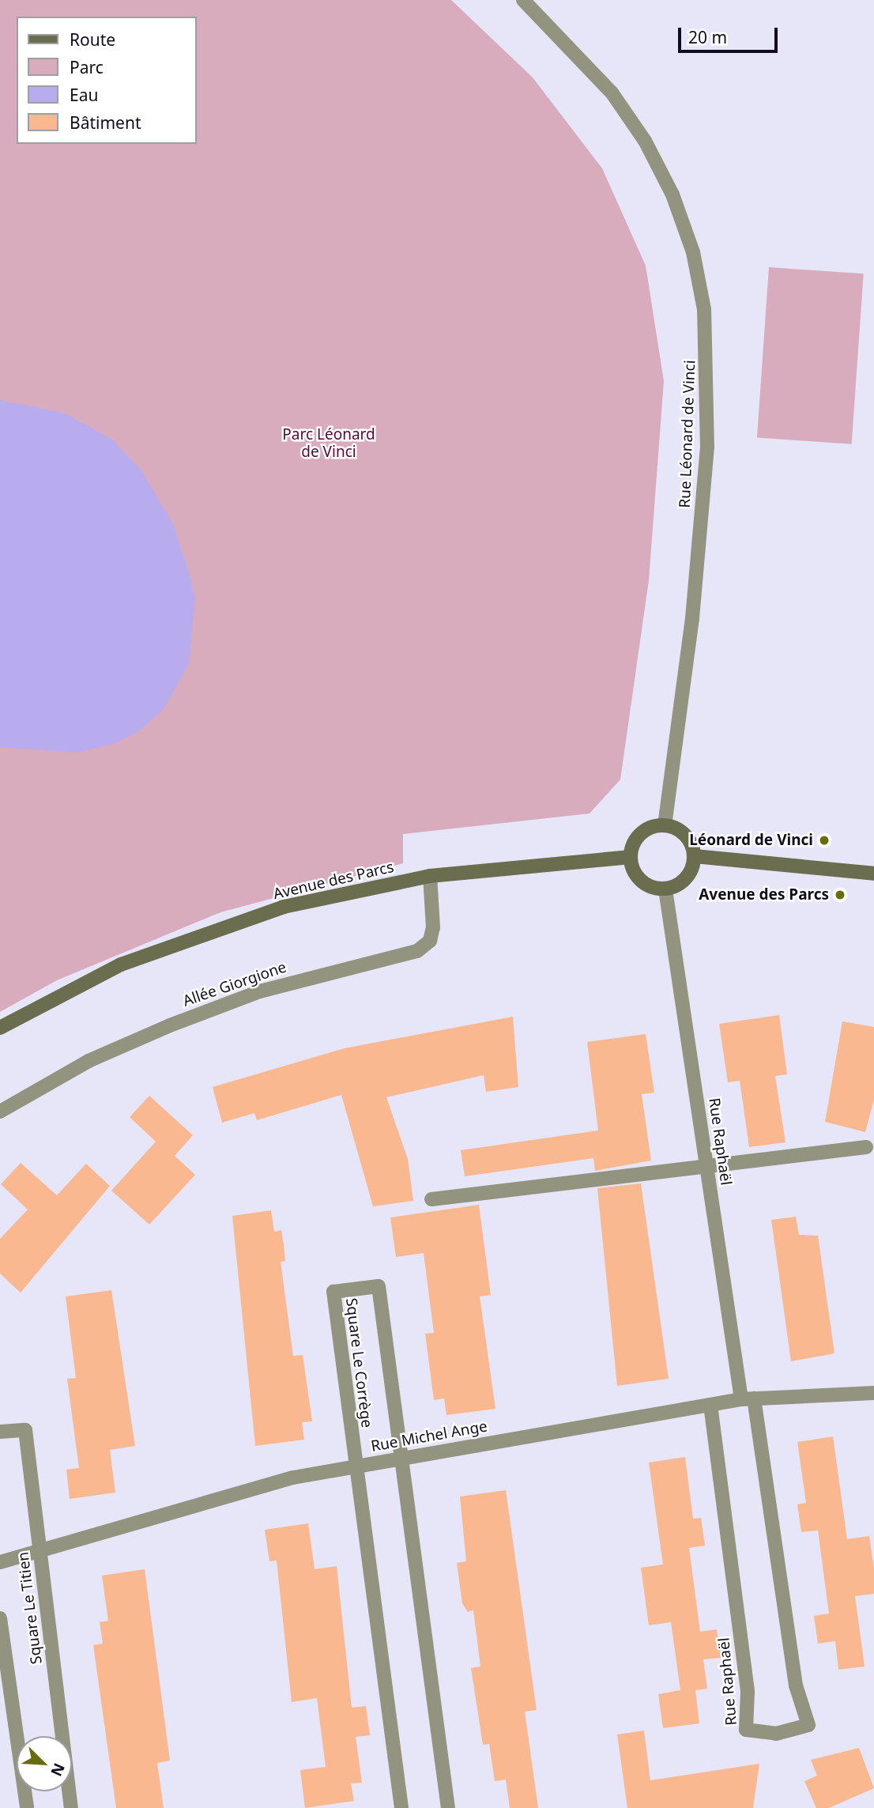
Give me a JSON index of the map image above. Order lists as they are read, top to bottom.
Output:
{
  "streets": {
    "street": [
      "Rue Léonard de Vinci",
      "Avenue des Parcs",
      "Allée Giorgione",
      "Rue Raphaël",
      "Square Le Corrège",
      "Rue Michel Ange",
      "Square Le Titien"
    ]
  },
  "crossings": [
    ["Rue Léonard de Vinci", "Avenue des Parcs"],
    ["Rue Léonard de Vinci", "Rue Raphaël"],
    ["Avenue des Parcs", "Allée Giorgione"],
    ["Avenue des Parcs", "Rue Raphaël"],
    ["Rue Raphaël", "Rue Michel Ange"],
    ["Square Le Corrège", "Rue Michel Ange"],
    ["Rue Michel Ange", "Square Le Titien"]
  ],
  "parks": ["Parc Léonard de Vinci"],
  "places": ["Léonard de Vinci", "Avenue des Parcs"],
  "legend": [
    "Route",
    "Parc",
    "Eau",
    "Bâtiment"
  ],
  "scale_bar": "20 m",
  "north": "bottom right"
}
